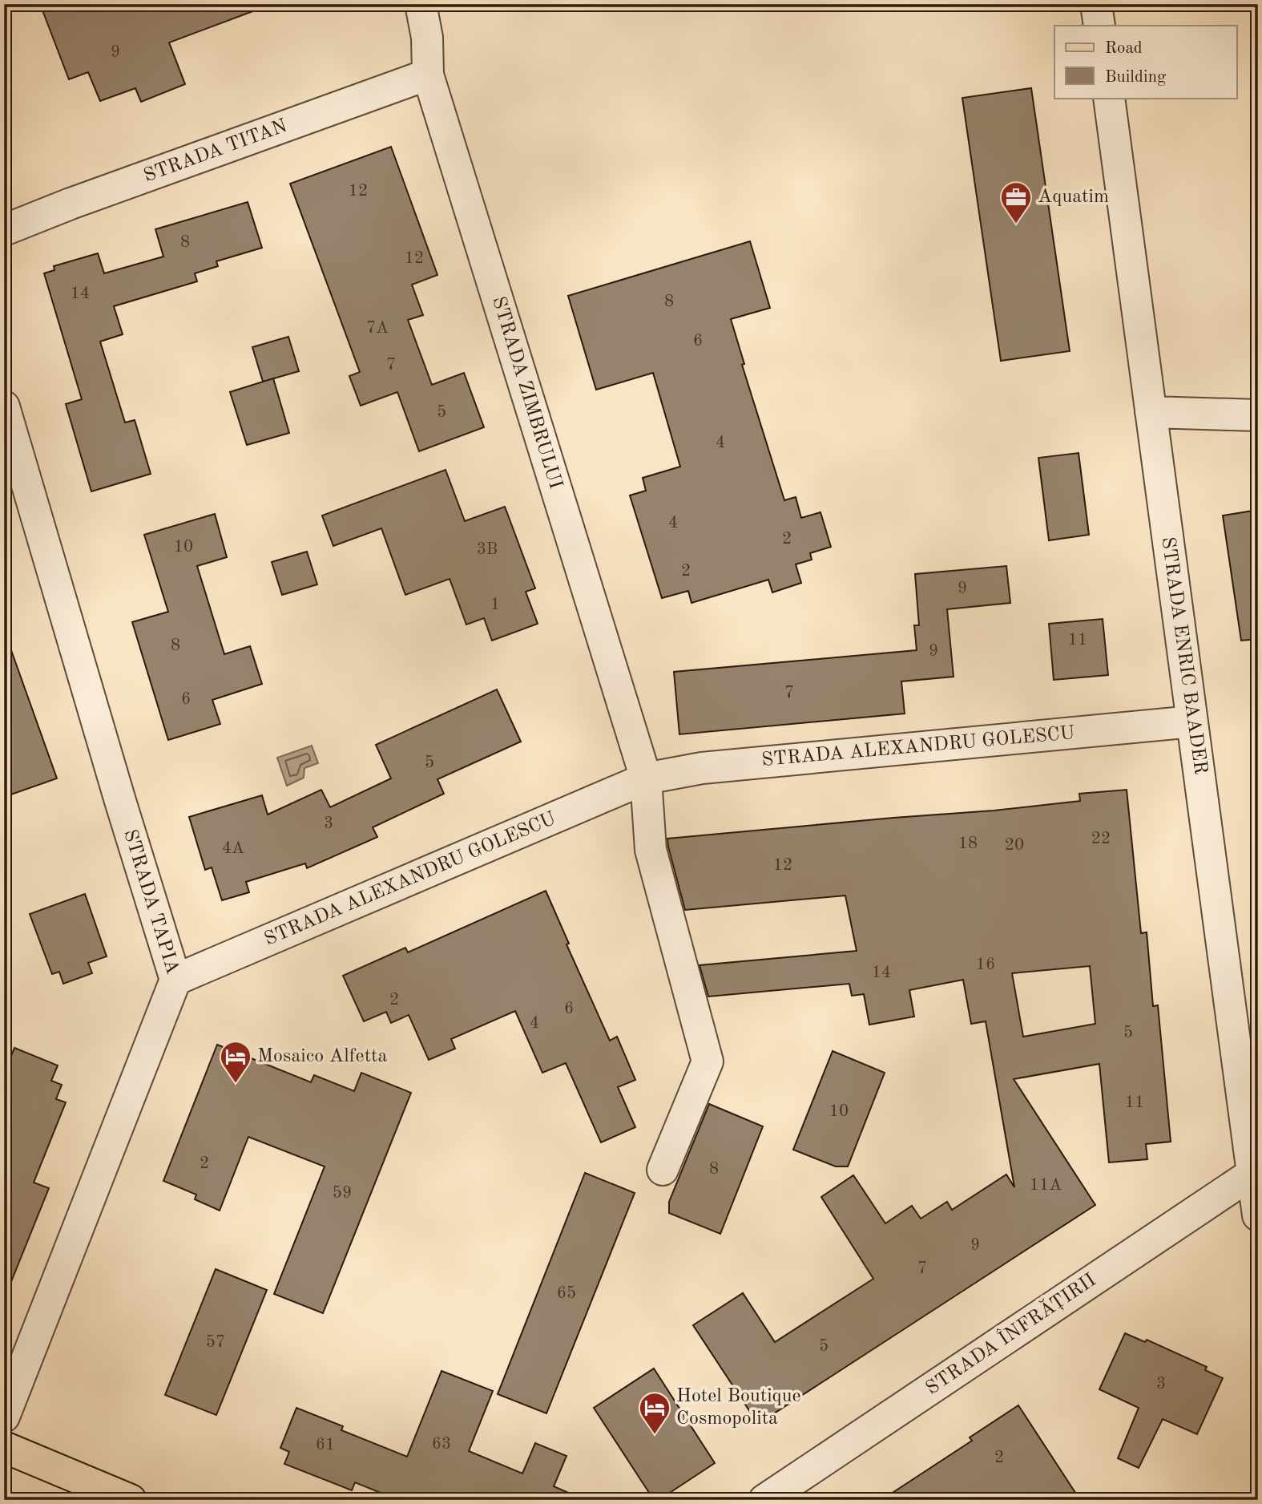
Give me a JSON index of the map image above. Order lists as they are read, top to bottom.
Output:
{
  "streets": {
    "street": [
      "STRADA TITAN",
      "STRADA ZIMBRULUI",
      "STRADA ENRIC BAADER",
      "STRADA ALEXANDRU GOLESCU",
      "STRADA TAPIA",
      "STRADA ÎNFRĂȚIRII"
    ]
  },
  "crossings": [
    ["STRADA TITAN", "STRADA ZIMBRULUI"],
    ["STRADA ZIMBRULUI", "STRADA ALEXANDRU GOLESCU"],
    ["STRADA ENRIC BAADER", "STRADA ALEXANDRU GOLESCU"],
    ["STRADA ENRIC BAADER", "STRADA ÎNFRĂȚIRII"],
    ["STRADA ALEXANDRU GOLESCU", "STRADA TAPIA"]
  ],
  "places": {
    "office": ["Aquatim"],
    "hotel": ["Mosaico Alfetta", "Hotel Boutique Cosmopolita"]
  },
  "house_numbers": [
    "9",
    "12",
    "8",
    "12",
    "14",
    "8",
    "7A",
    "6",
    "7",
    "5",
    "4",
    "4",
    "2",
    "10",
    "3B",
    "2",
    "9",
    "1",
    "11",
    "8",
    "9",
    "7",
    "6",
    "5",
    "3",
    "22",
    "18",
    "20",
    "4A",
    "12",
    "16",
    "14",
    "2",
    "6",
    "4",
    "5",
    "11",
    "10",
    "2",
    "8",
    "11A",
    "59",
    "9",
    "7",
    "65",
    "57",
    "5",
    "3",
    "63",
    "61",
    "2"
  ],
  "legend": ["Road", "Building"]
}
